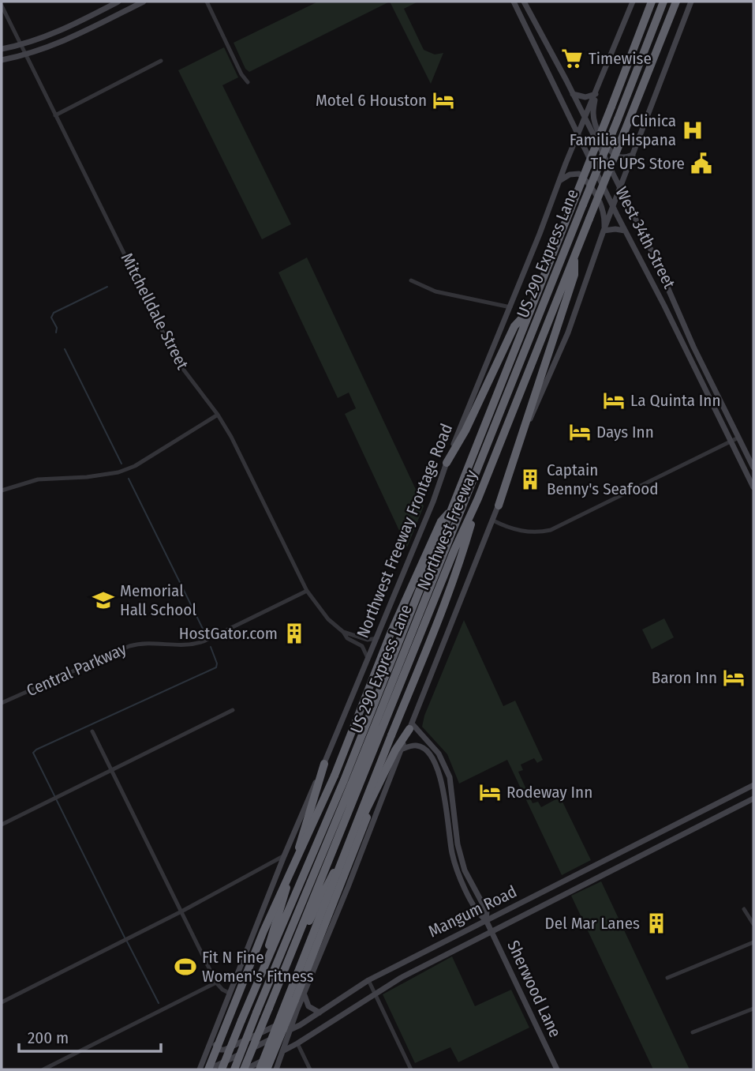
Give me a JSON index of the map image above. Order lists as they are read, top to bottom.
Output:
{
  "streets": {
    "highway": ["US 290 Express Lane", "Northwest Freeway"],
    "main road": [
      "West 34th Street",
      "Northwest Freeway Frontage Road",
      "Mangum Road",
      "Sherwood Lane"
    ],
    "street": ["Mitchelldale Street", "Central Parkway"]
  },
  "crossings": [
    ["West 34th Street", "Northwest Freeway Frontage Road"],
    ["Mitchelldale Street", "Northwest Freeway Frontage Road"],
    ["Mitchelldale Street", "Central Parkway"],
    ["Northwest Freeway", "Mangum Road"],
    ["Mangum Road", "Sherwood Lane"]
  ],
  "places": {
    "supermarket": ["Timewise"],
    "hotel": [
      "Motel 6 Houston",
      "La Quinta Inn",
      "Days Inn",
      "Baron Inn",
      "Rodeway Inn"
    ],
    "hospital": ["Clinica Familia Hispana"],
    "public building": ["The UPS Store"],
    "building": ["Captain Benny's Seafood", "HostGator.com", "Del Mar Lanes"],
    "school or university": ["Memorial Hall School"],
    "sports": ["Fit N Fine Women's Fitness"]
  },
  "scale_bar": "200 m"
}
